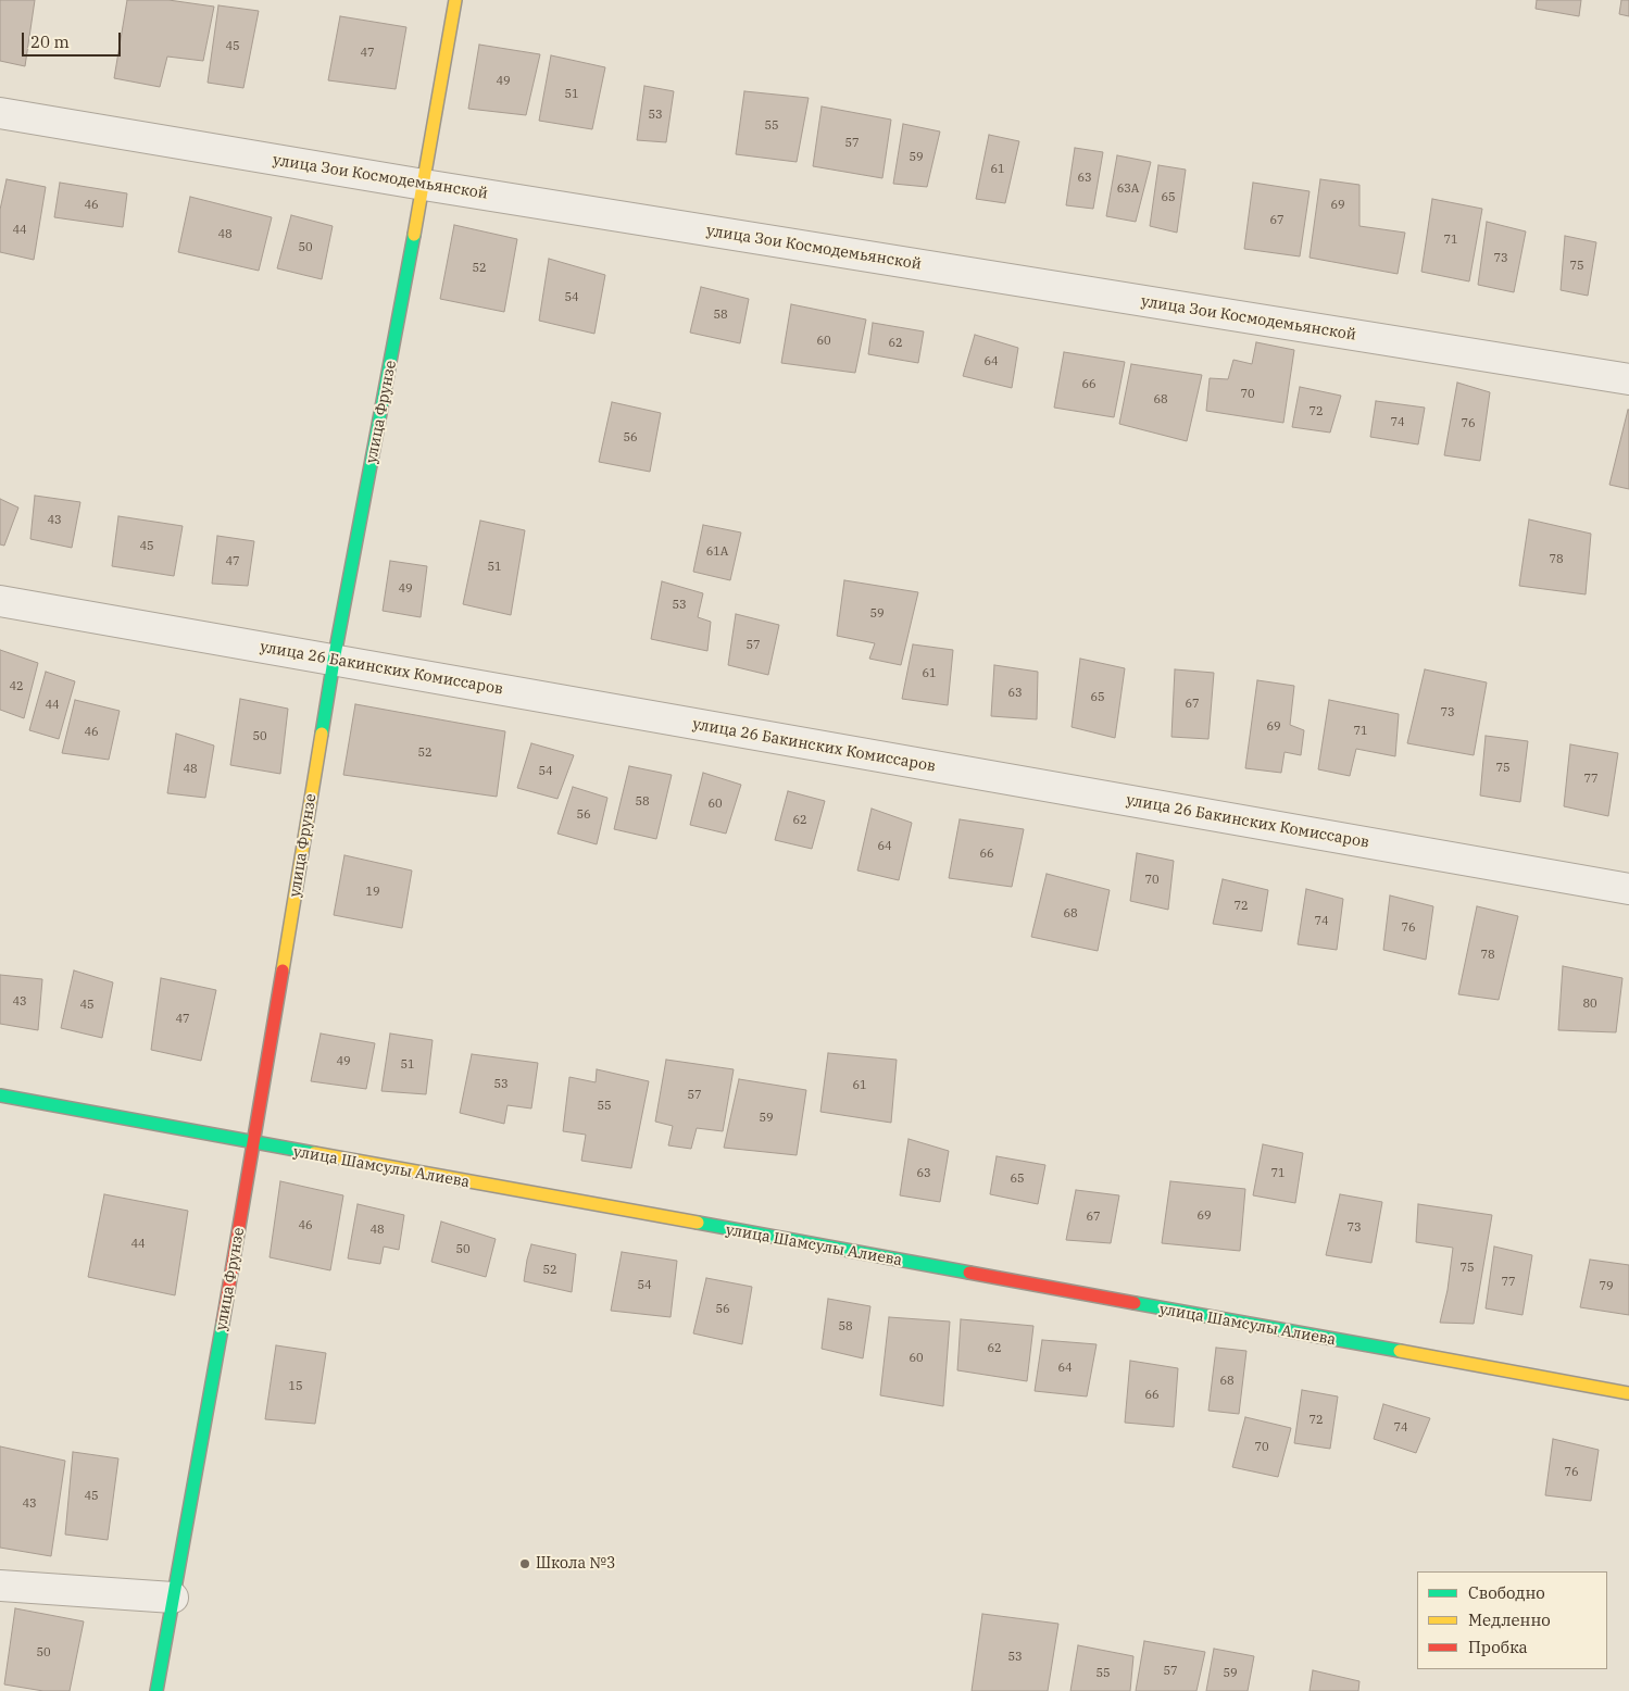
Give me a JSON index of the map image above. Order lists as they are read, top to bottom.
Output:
{
  "streets": {
    "street": [
      "улица Зои Космодемьянской",
      "улица Фрунзе",
      "улица 26 Бакинских Комиссаров",
      "улица Шамсулы Алиева"
    ]
  },
  "crossings": [
    ["улица Зои Космодемьянской", "улица Фрунзе"],
    ["улица Фрунзе", "улица 26 Бакинских Комиссаров"],
    ["улица Фрунзе", "улица Шамсулы Алиева"]
  ],
  "places": ["Школа №3"],
  "house_numbers": [
    "45",
    "47",
    "49",
    "51",
    "53",
    "55",
    "57",
    "59",
    "61",
    "63",
    "63А",
    "65",
    "46",
    "69",
    "67",
    "44",
    "48",
    "71",
    "50",
    "73",
    "75",
    "52",
    "54",
    "58",
    "60",
    "62",
    "64",
    "66",
    "70",
    "68",
    "72",
    "74",
    "76",
    "56",
    "43",
    "45",
    "61А",
    "78",
    "47",
    "51",
    "49",
    "53",
    "59",
    "57",
    "61",
    "42",
    "63",
    "65",
    "67",
    "44",
    "73",
    "69",
    "71",
    "46",
    "50",
    "52",
    "75",
    "48",
    "54",
    "77",
    "58",
    "60",
    "56",
    "62",
    "64",
    "66",
    "70",
    "19",
    "72",
    "68",
    "74",
    "76",
    "78",
    "43",
    "80",
    "45",
    "47",
    "49",
    "51",
    "53",
    "61",
    "57",
    "55",
    "59",
    "63",
    "71",
    "65",
    "69",
    "67",
    "46",
    "73",
    "48",
    "44",
    "50",
    "75",
    "52",
    "77",
    "54",
    "79",
    "56",
    "58",
    "62",
    "60",
    "64",
    "68",
    "15",
    "66",
    "72",
    "74",
    "70",
    "76",
    "45",
    "43",
    "50",
    "53",
    "57",
    "55",
    "59"
  ],
  "legend": ["Свободно", "Медленно", "Пробка"],
  "scale_bar": "20 m"
}
